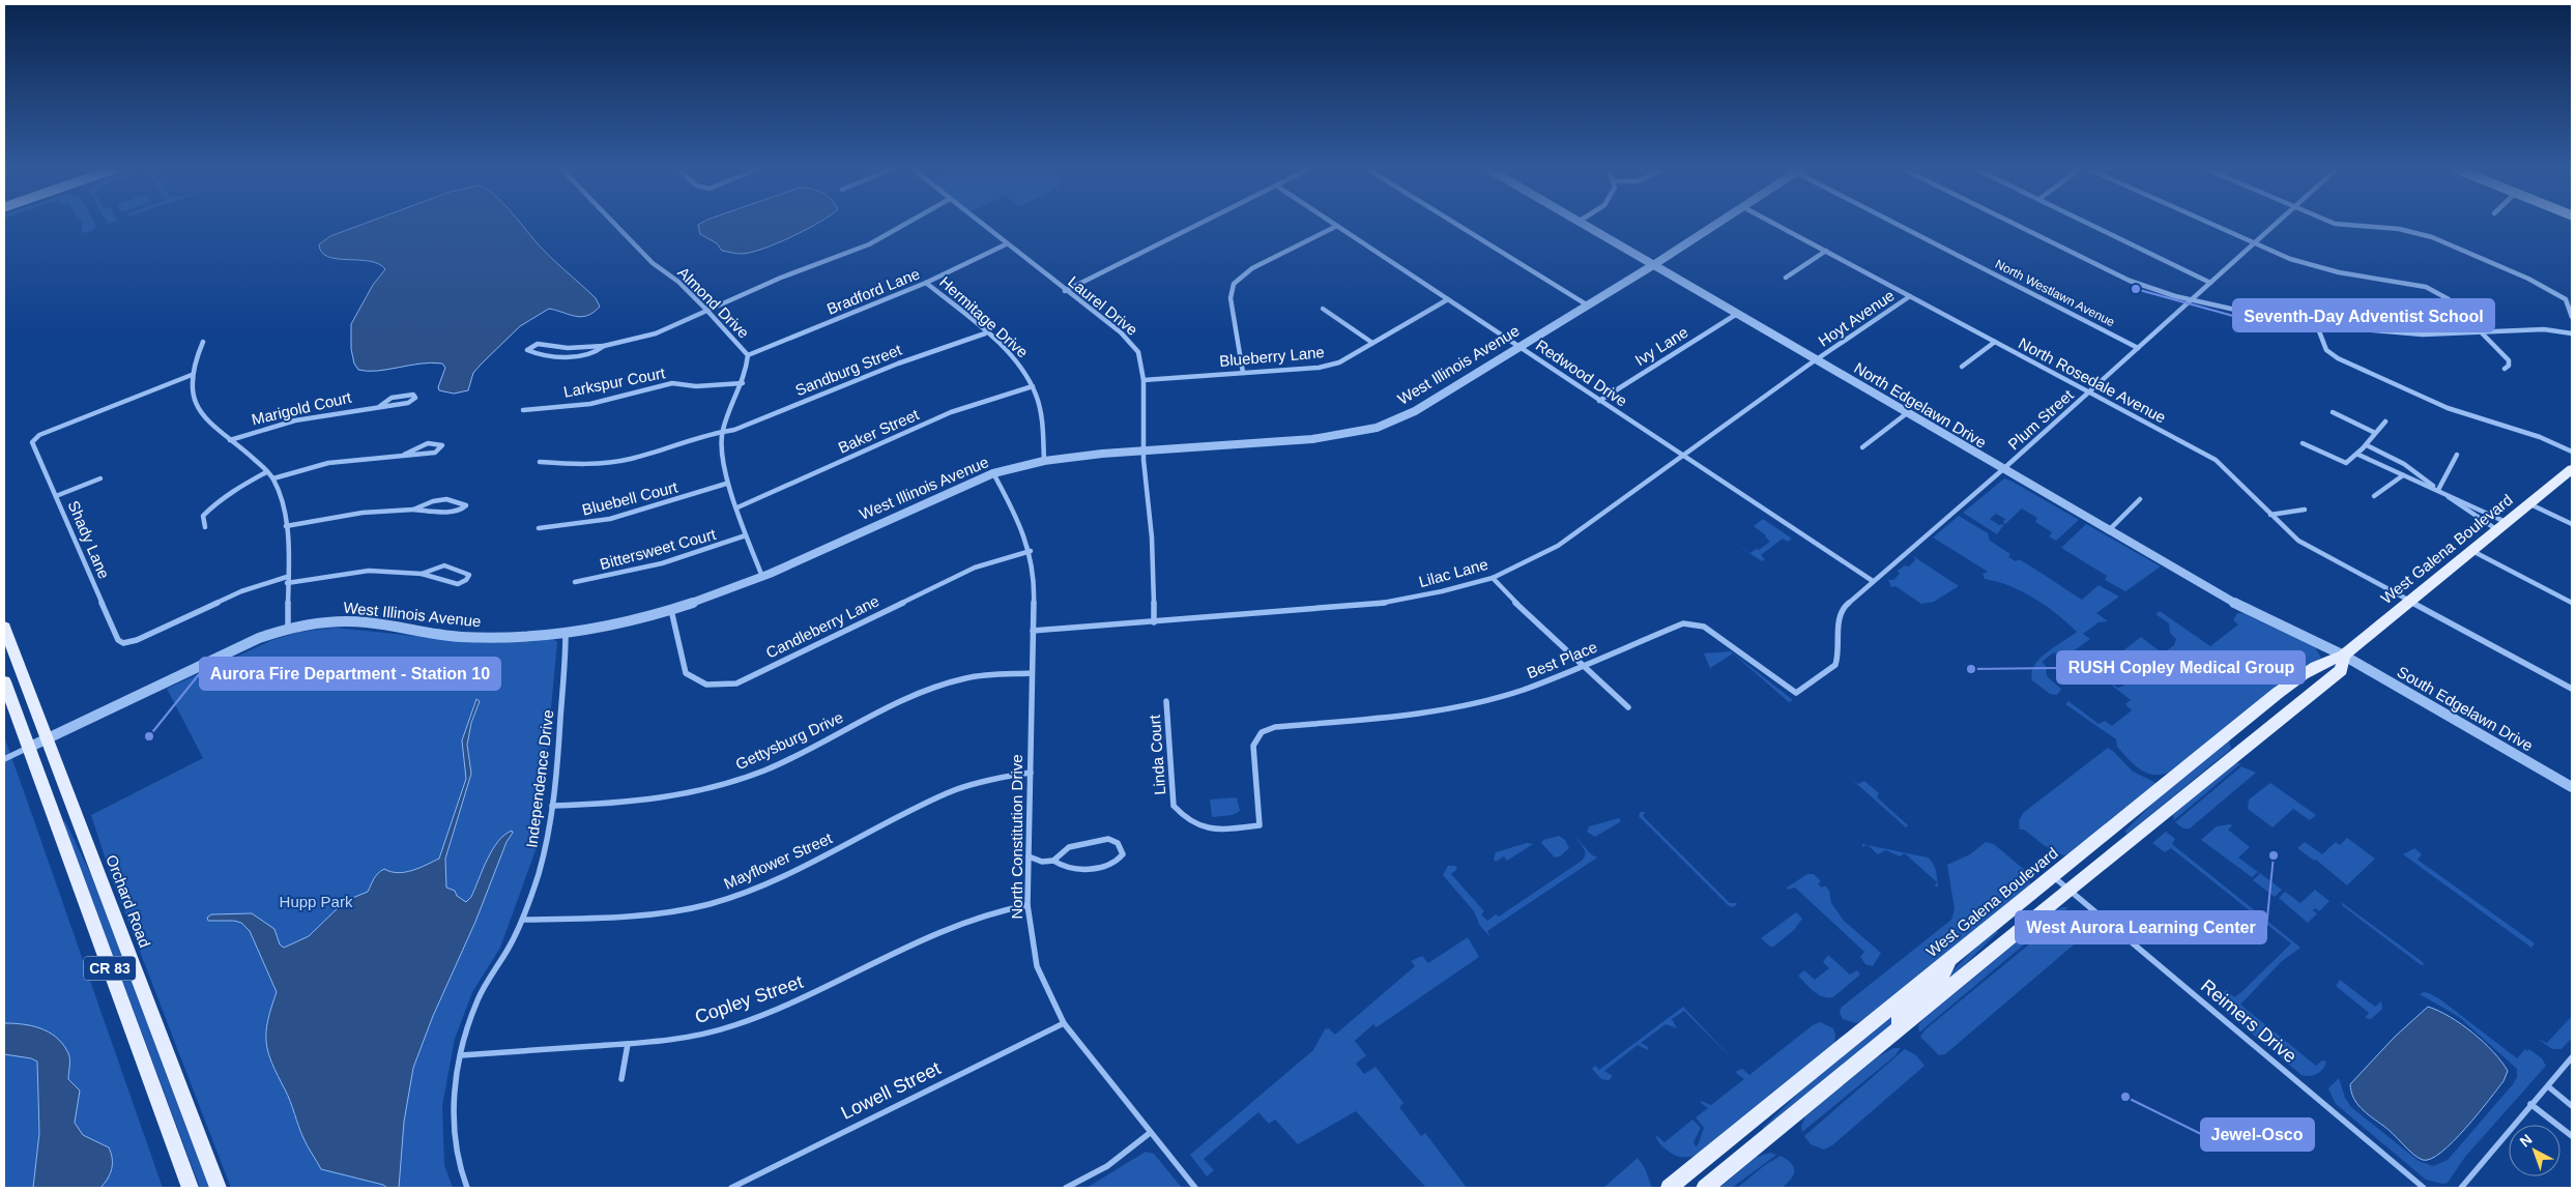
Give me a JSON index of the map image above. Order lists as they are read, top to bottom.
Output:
{
  "streets": {
    "main road": ["West Galena Boulevard", "Orchard Road", "CR 83"],
    "street": [
      "Bradford Lane",
      "North Westlawn Avenue",
      "Almond Drive",
      "Laurel Drive",
      "Hermitage Drive",
      "Hoyt Avenue",
      "Ivy Lane",
      "Blueberry Lane",
      "West Illinois Avenue",
      "Sandburg Street",
      "Redwood Drive",
      "North Rosedale Avenue",
      "Larkspur Court",
      "North Edgelawn Drive",
      "Marigold Court",
      "Plum Street",
      "Baker Street",
      "Bluebell Court",
      "Shady Lane",
      "Bittersweet Court",
      "Lilac Lane",
      "Candleberry Lane",
      "Best Place",
      "South Edgelawn Drive",
      "Gettysburg Drive",
      "Linda Court",
      "Independence Drive",
      "North Constitution Drive",
      "Mayflower Street",
      "Copley Street",
      "Reimers Drive",
      "Lowell Street"
    ]
  },
  "crossings": [
    ["Bradford Lane", "Almond Drive"],
    ["Bradford Lane", "Laurel Drive"],
    ["Bradford Lane", "Hermitage Drive"],
    ["North Westlawn Avenue", "Plum Street"],
    ["Almond Drive", "West Illinois Avenue"],
    ["Almond Drive", "Sandburg Street"],
    ["Almond Drive", "Larkspur Court"],
    ["Almond Drive", "Baker Street"],
    ["Almond Drive", "Bluebell Court"],
    ["Almond Drive", "Bittersweet Court"],
    ["Laurel Drive", "Blueberry Lane"],
    ["Laurel Drive", "West Illinois Avenue"],
    ["Laurel Drive", "Lilac Lane"],
    ["Hermitage Drive", "West Illinois Avenue"],
    ["Hermitage Drive", "Sandburg Street"],
    ["Hermitage Drive", "Baker Street"],
    ["Hoyt Avenue", "North Rosedale Avenue"],
    ["Hoyt Avenue", "North Edgelawn Drive"],
    ["Hoyt Avenue", "Lilac Lane"],
    ["Ivy Lane", "Redwood Drive"],
    ["Ivy Lane", "North Edgelawn Drive"],
    ["Blueberry Lane", "Redwood Drive"],
    ["West Illinois Avenue", "Redwood Drive"],
    ["West Illinois Avenue", "North Edgelawn Drive"],
    ["West Illinois Avenue", "Candleberry Lane"],
    ["West Illinois Avenue", "Independence Drive"],
    ["West Illinois Avenue", "North Constitution Drive"],
    ["West Illinois Avenue", "Orchard Road"],
    ["West Illinois Avenue", "CR 83"],
    ["Redwood Drive", "Plum Street"],
    ["Redwood Drive", "Lilac Lane"],
    ["Redwood Drive", "Best Place"],
    ["North Rosedale Avenue", "Plum Street"],
    ["North Rosedale Avenue", "West Galena Boulevard"],
    ["North Edgelawn Drive", "Plum Street"],
    ["North Edgelawn Drive", "West Galena Boulevard"],
    ["North Edgelawn Drive", "Lilac Lane"],
    ["North Edgelawn Drive", "South Edgelawn Drive"],
    ["Plum Street", "Best Place"],
    ["West Galena Boulevard", "South Edgelawn Drive"],
    ["West Galena Boulevard", "Reimers Drive"],
    ["Lilac Lane", "North Constitution Drive"],
    ["Candleberry Lane", "North Constitution Drive"],
    ["Best Place", "Linda Court"],
    ["Gettysburg Drive", "Independence Drive"],
    ["Gettysburg Drive", "North Constitution Drive"],
    ["Independence Drive", "Mayflower Street"],
    ["Independence Drive", "Copley Street"],
    ["North Constitution Drive", "Mayflower Street"],
    ["North Constitution Drive", "Copley Street"],
    ["North Constitution Drive", "Lowell Street"]
  ],
  "parks": ["Hupp Park"],
  "places": [
    "Seventh-Day Adventist School",
    "RUSH Copley Medical Group",
    "Aurora Fire Department - Station 10",
    "West Aurora Learning Center",
    "Jewel-Osco"
  ],
  "north": "top left"
}
